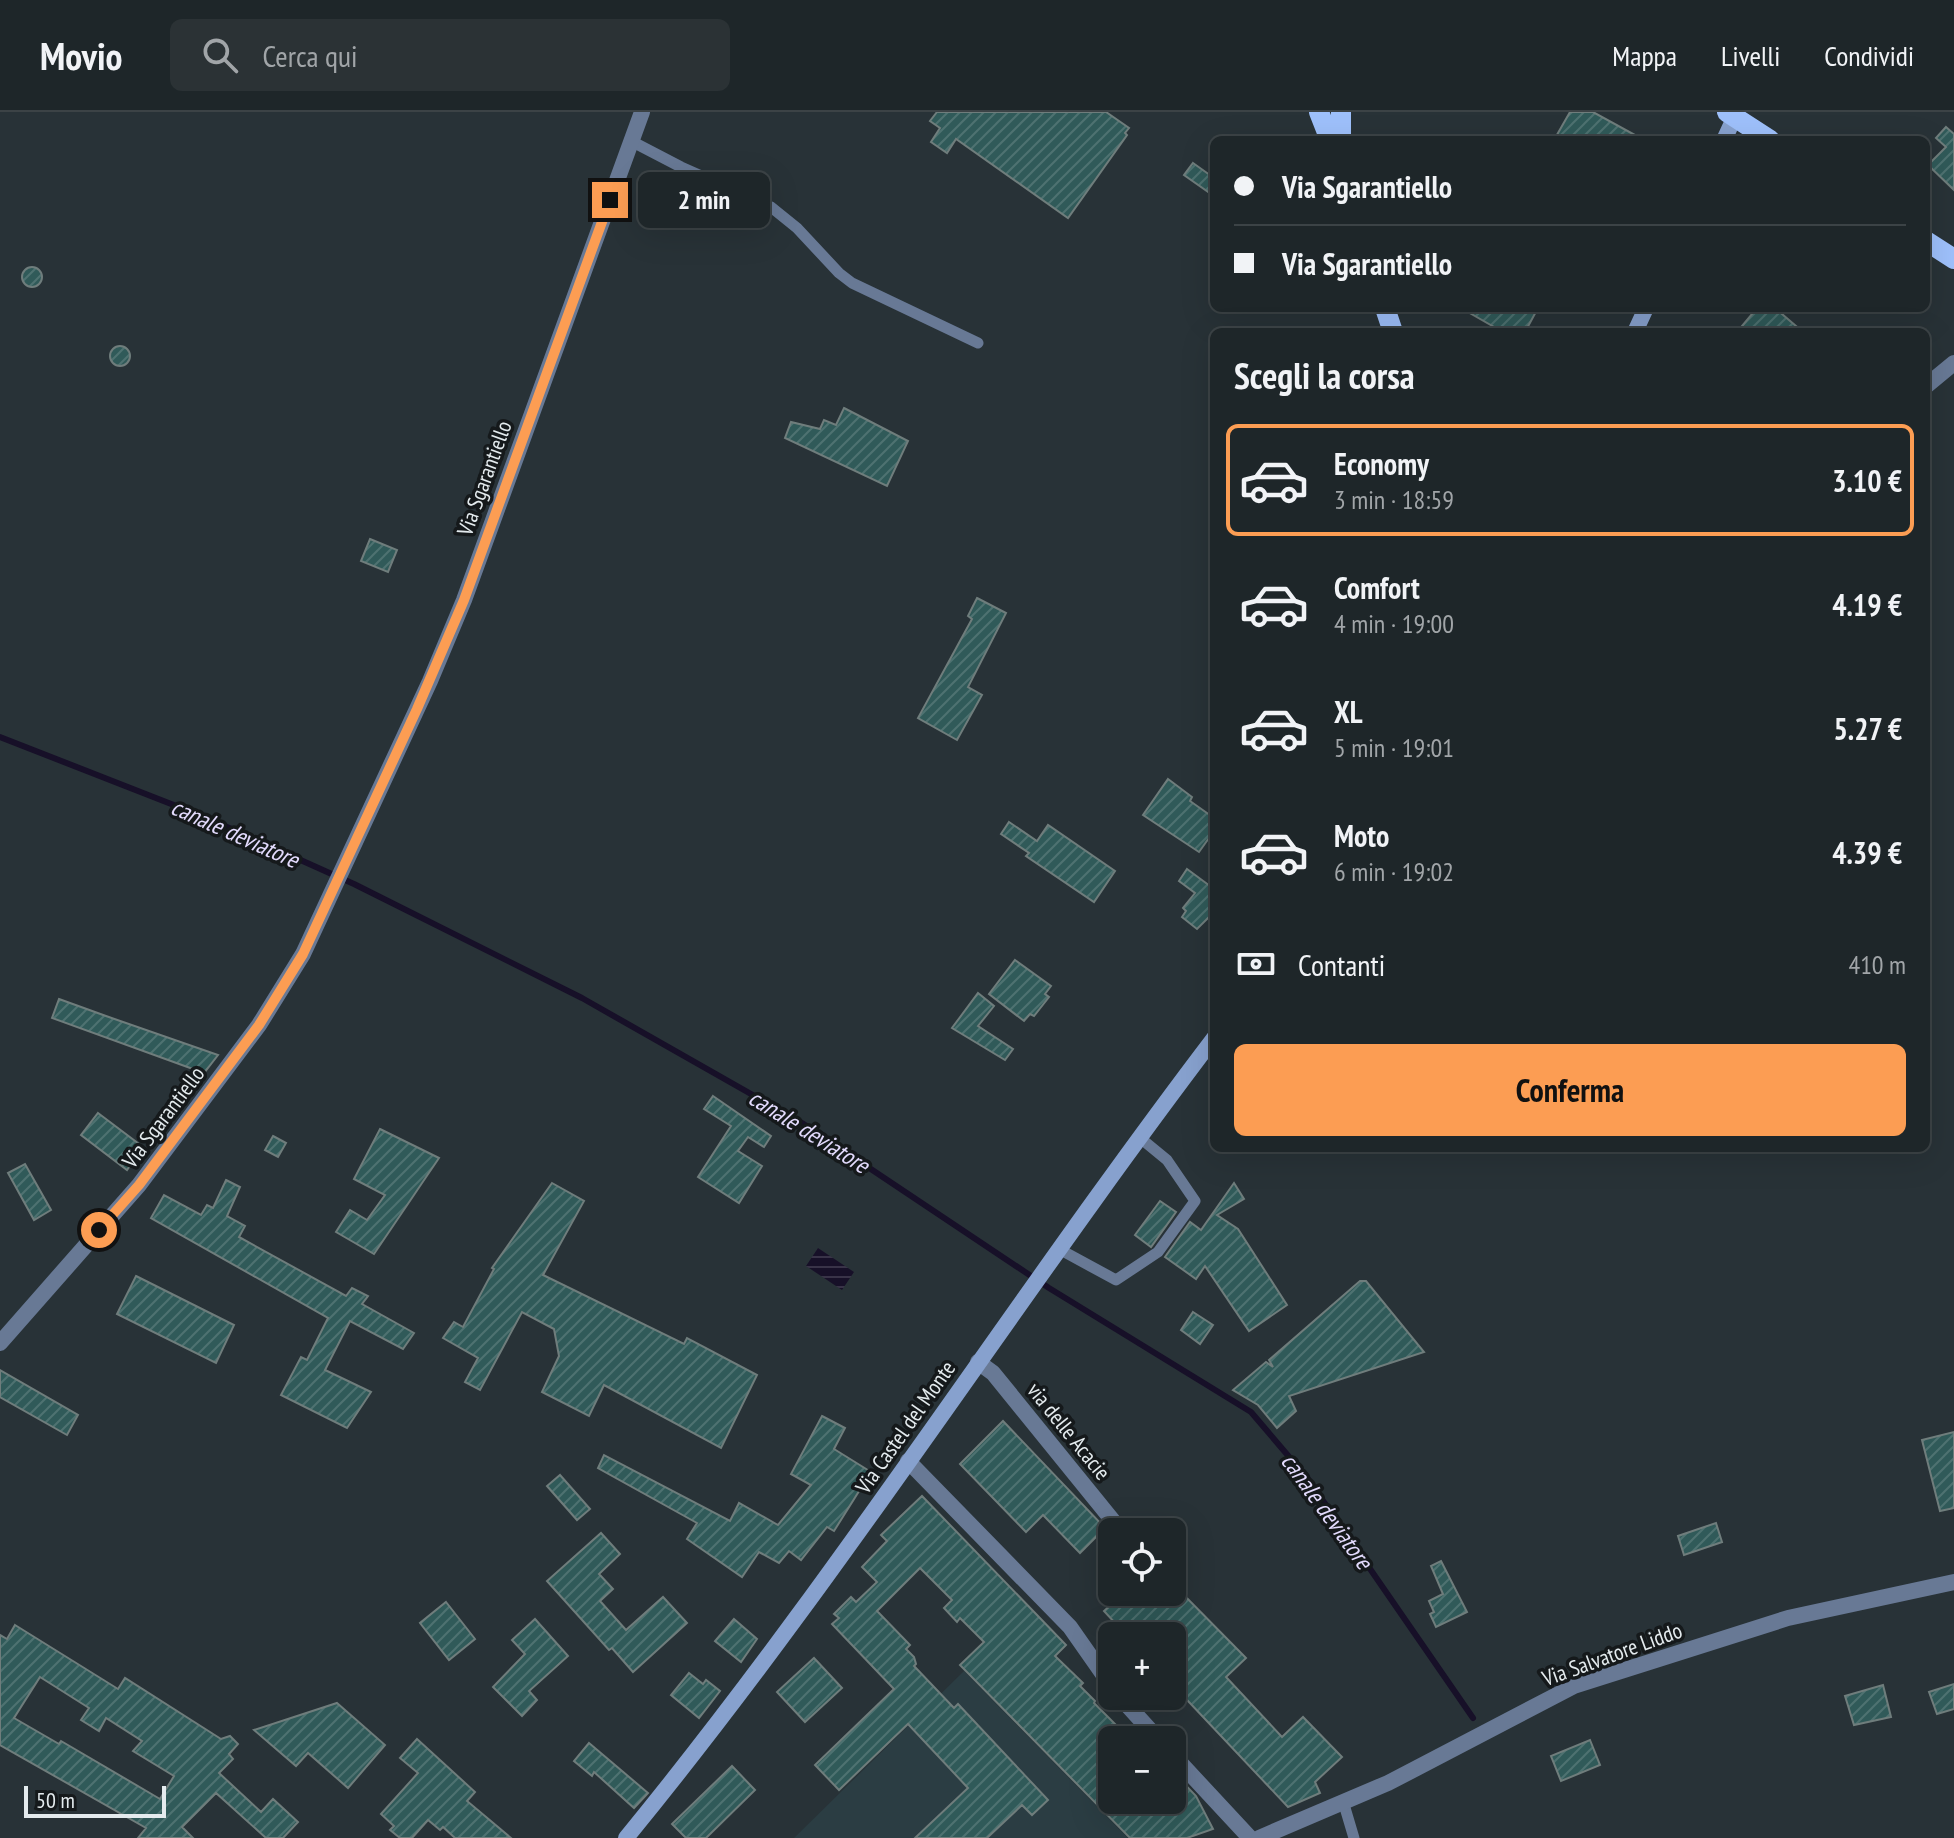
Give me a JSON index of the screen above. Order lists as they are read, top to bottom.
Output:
{
  "streets": {
    "main road": ["Via Castel del Monte"],
    "street": ["Via Sgarantiello", "via delle Acacie", "Via Salvatore Liddo"]
  },
  "crossings": [
    ["Via Castel del Monte", "via delle Acacie"]
  ],
  "water": ["canale deviatore"],
  "scale_bar": "50 m",
  "page": {
    "header": "Movio",
    "search": "Cerca qui",
    "nav": ["Mappa", "Livelli", "Condividi"],
    "banner": ["Via Sgarantiello", "Via Sgarantiello"],
    "bubble": "2 min",
    "heading": "Scegli la corsa",
    "list": [
      {
        "name": "Economy",
        "note": "3 min · 18:59",
        "value": "3.10 €"
      },
      {
        "name": "Comfort",
        "note": "4 min · 19:00",
        "value": "4.19 €"
      },
      {
        "name": "XL",
        "note": "5 min · 19:01",
        "value": "5.27 €"
      },
      {
        "name": "Moto",
        "note": "6 min · 19:02",
        "value": "4.39 €"
      }
    ],
    "pay": ["Contanti", "410 m"],
    "buttons": "Conferma",
    "map_buttons": ["+", "−"],
    "scale": "50 m"
  }
}
